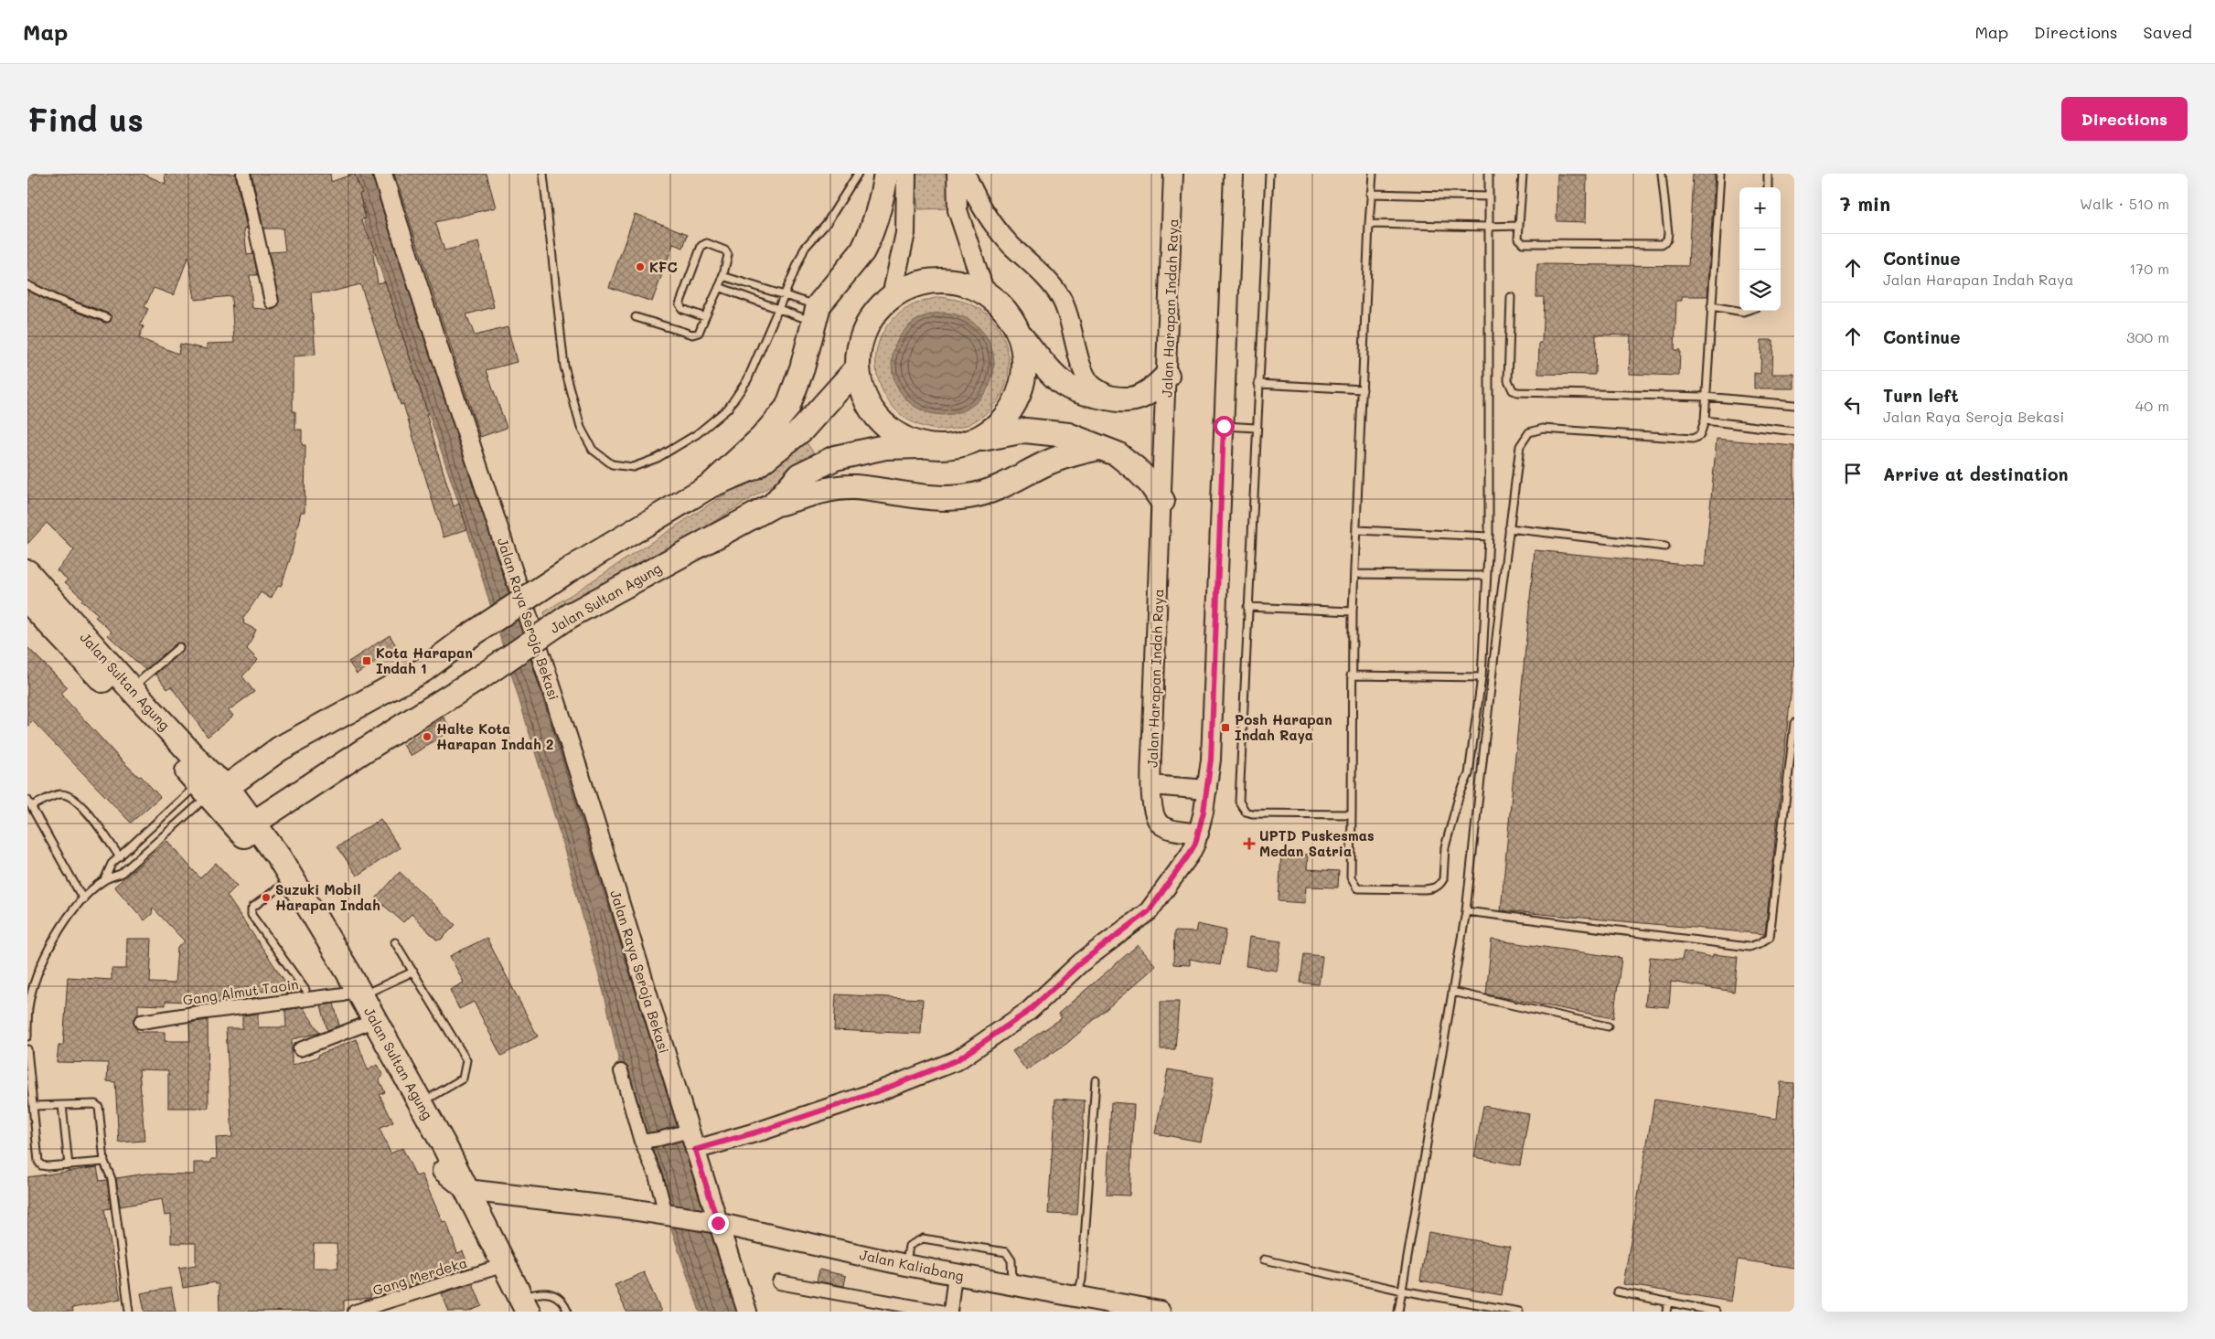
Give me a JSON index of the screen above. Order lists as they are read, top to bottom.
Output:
{
  "streets": {
    "highway": ["Jalan Sultan Agung"],
    "main road": ["Jalan Kaliabang"],
    "street": [
      "Jalan Harapan Indah Raya",
      "Jalan Raya Seroja Bekasi",
      "Gang Almut Taoin",
      "Gang Merdeka"
    ]
  },
  "crossings": [
    ["Jalan Sultan Agung", "Gang Almut Taoin"],
    ["Jalan Sultan Agung", "Jalan Kaliabang"],
    ["Jalan Sultan Agung", "Gang Merdeka"],
    ["Jalan Raya Seroja Bekasi", "Jalan Kaliabang"]
  ],
  "places": {
    "other": ["KFC", "Halte Kota Harapan Indah 2", "Suzuki Mobil Harapan Indah"],
    "transit": ["Kota Harapan Indah 1", "Posh Harapan Indah Raya"],
    "health": ["UPTD Puskesmas Medan Satria"]
  },
  "page": {
    "header": "Map",
    "nav": ["Map", "Directions", "Saved"],
    "buttons": "Directions",
    "title": "Find us",
    "heading": ["7 min", "Walk · 510 m"],
    "map_buttons": ["+", "−"],
    "list": [
      ["Continue", "Jalan Harapan Indah Raya", "170 m"],
      ["Continue", "300 m"],
      ["Turn left", "Jalan Raya Seroja Bekasi", "40 m"],
      "Arrive at destination"
    ]
  }
}
